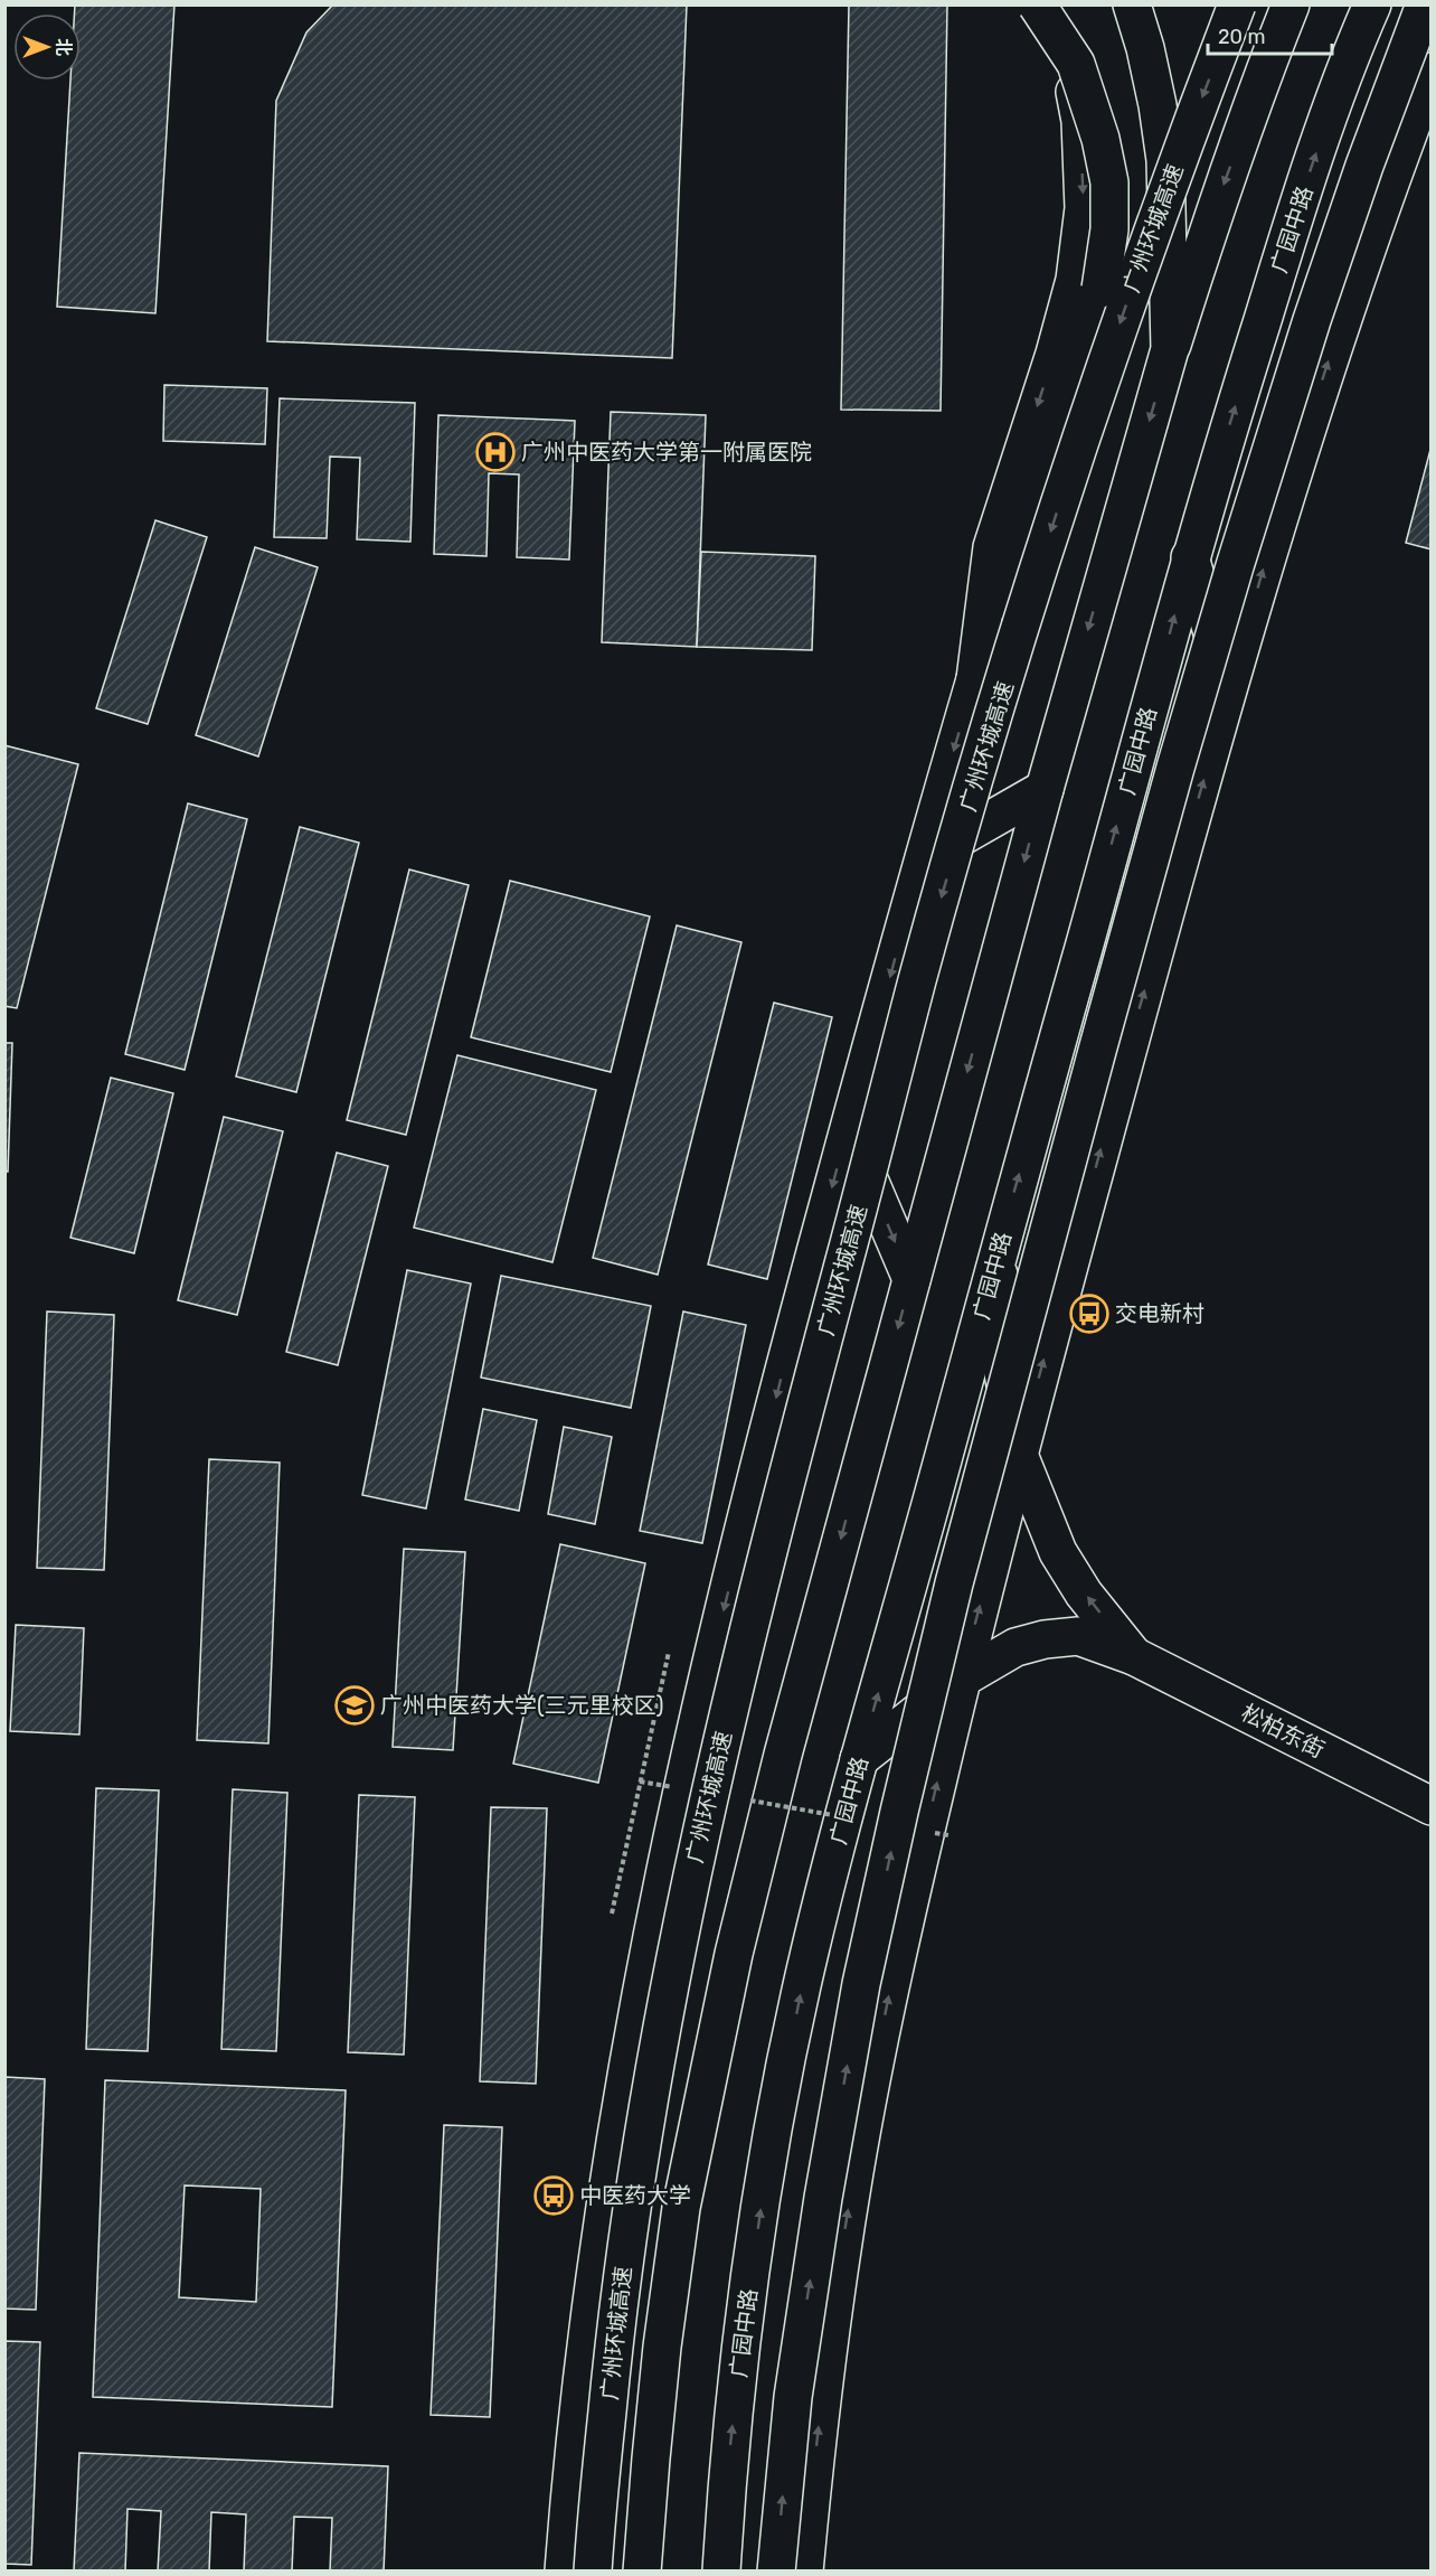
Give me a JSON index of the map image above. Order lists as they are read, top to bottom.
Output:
{
  "streets": {
    "main road": ["广州环城高速", "广园中路", "松柏东街"]
  },
  "crossings": [
    ["广园中路", "松柏东街"]
  ],
  "places": {
    "hospital": ["广州中医药大学第一附属医院"],
    "bus stop": ["交电新村", "中医药大学"],
    "school or university": ["广州中医药大学(三元里校区)"]
  },
  "scale_bar": "20 m",
  "north": "right"
}
